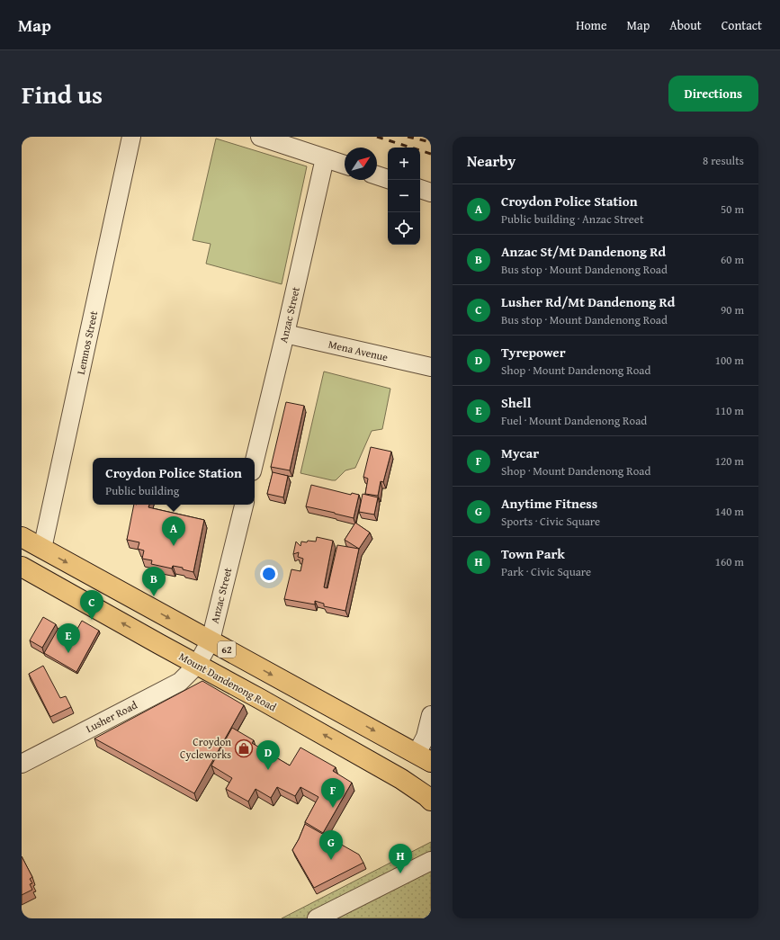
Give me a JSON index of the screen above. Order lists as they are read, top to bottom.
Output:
{
  "streets": {
    "main road": ["62", "Mount Dandenong Road"],
    "street": [
      "Anzac Street",
      "Lemnos Street",
      "Mena Avenue",
      "Lusher Road"
    ]
  },
  "crossings": [
    ["Anzac Street", "Mena Avenue"],
    ["Anzac Street", "62"],
    ["Anzac Street", "Mount Dandenong Road"],
    ["Anzac Street", "Lusher Road"],
    ["Lemnos Street", "62"],
    ["Mount Dandenong Road", "Lusher Road"]
  ],
  "places": {
    "shop": ["Croydon Cycleworks"]
  },
  "north": "top right",
  "page": {
    "header": "Map",
    "nav": [
      "Home",
      "Map",
      "About",
      "Contact"
    ],
    "title": "Find us",
    "buttons": "Directions",
    "heading": ["Nearby", "8 results"],
    "map_buttons": ["+", "−"],
    "list": [
      {
        "mark": "A",
        "name": "Croydon Police Station",
        "note": "Public building · Anzac Street",
        "value": "50 m"
      },
      {
        "mark": "B",
        "name": "Anzac St/Mt Dandenong Rd",
        "note": "Bus stop · Mount Dandenong Road",
        "value": "60 m"
      },
      {
        "mark": "C",
        "name": "Lusher Rd/Mt Dandenong Rd",
        "note": "Bus stop · Mount Dandenong Road",
        "value": "90 m"
      },
      {
        "mark": "D",
        "name": "Tyrepower",
        "note": "Shop · Mount Dandenong Road",
        "value": "100 m"
      },
      {
        "mark": "E",
        "name": "Shell",
        "note": "Fuel · Mount Dandenong Road",
        "value": "110 m"
      },
      {
        "mark": "F",
        "name": "Mycar",
        "note": "Shop · Mount Dandenong Road",
        "value": "120 m"
      },
      {
        "mark": "G",
        "name": "Anytime Fitness",
        "note": "Sports · Civic Square",
        "value": "140 m"
      },
      {
        "mark": "H",
        "name": "Town Park",
        "note": "Park · Civic Square",
        "value": "160 m"
      }
    ],
    "popup": ["Croydon Police Station", "Public building"],
    "pins": [
      "A",
      "B",
      "C",
      "E",
      "D",
      "F",
      "G",
      "H"
    ]
  }
}
